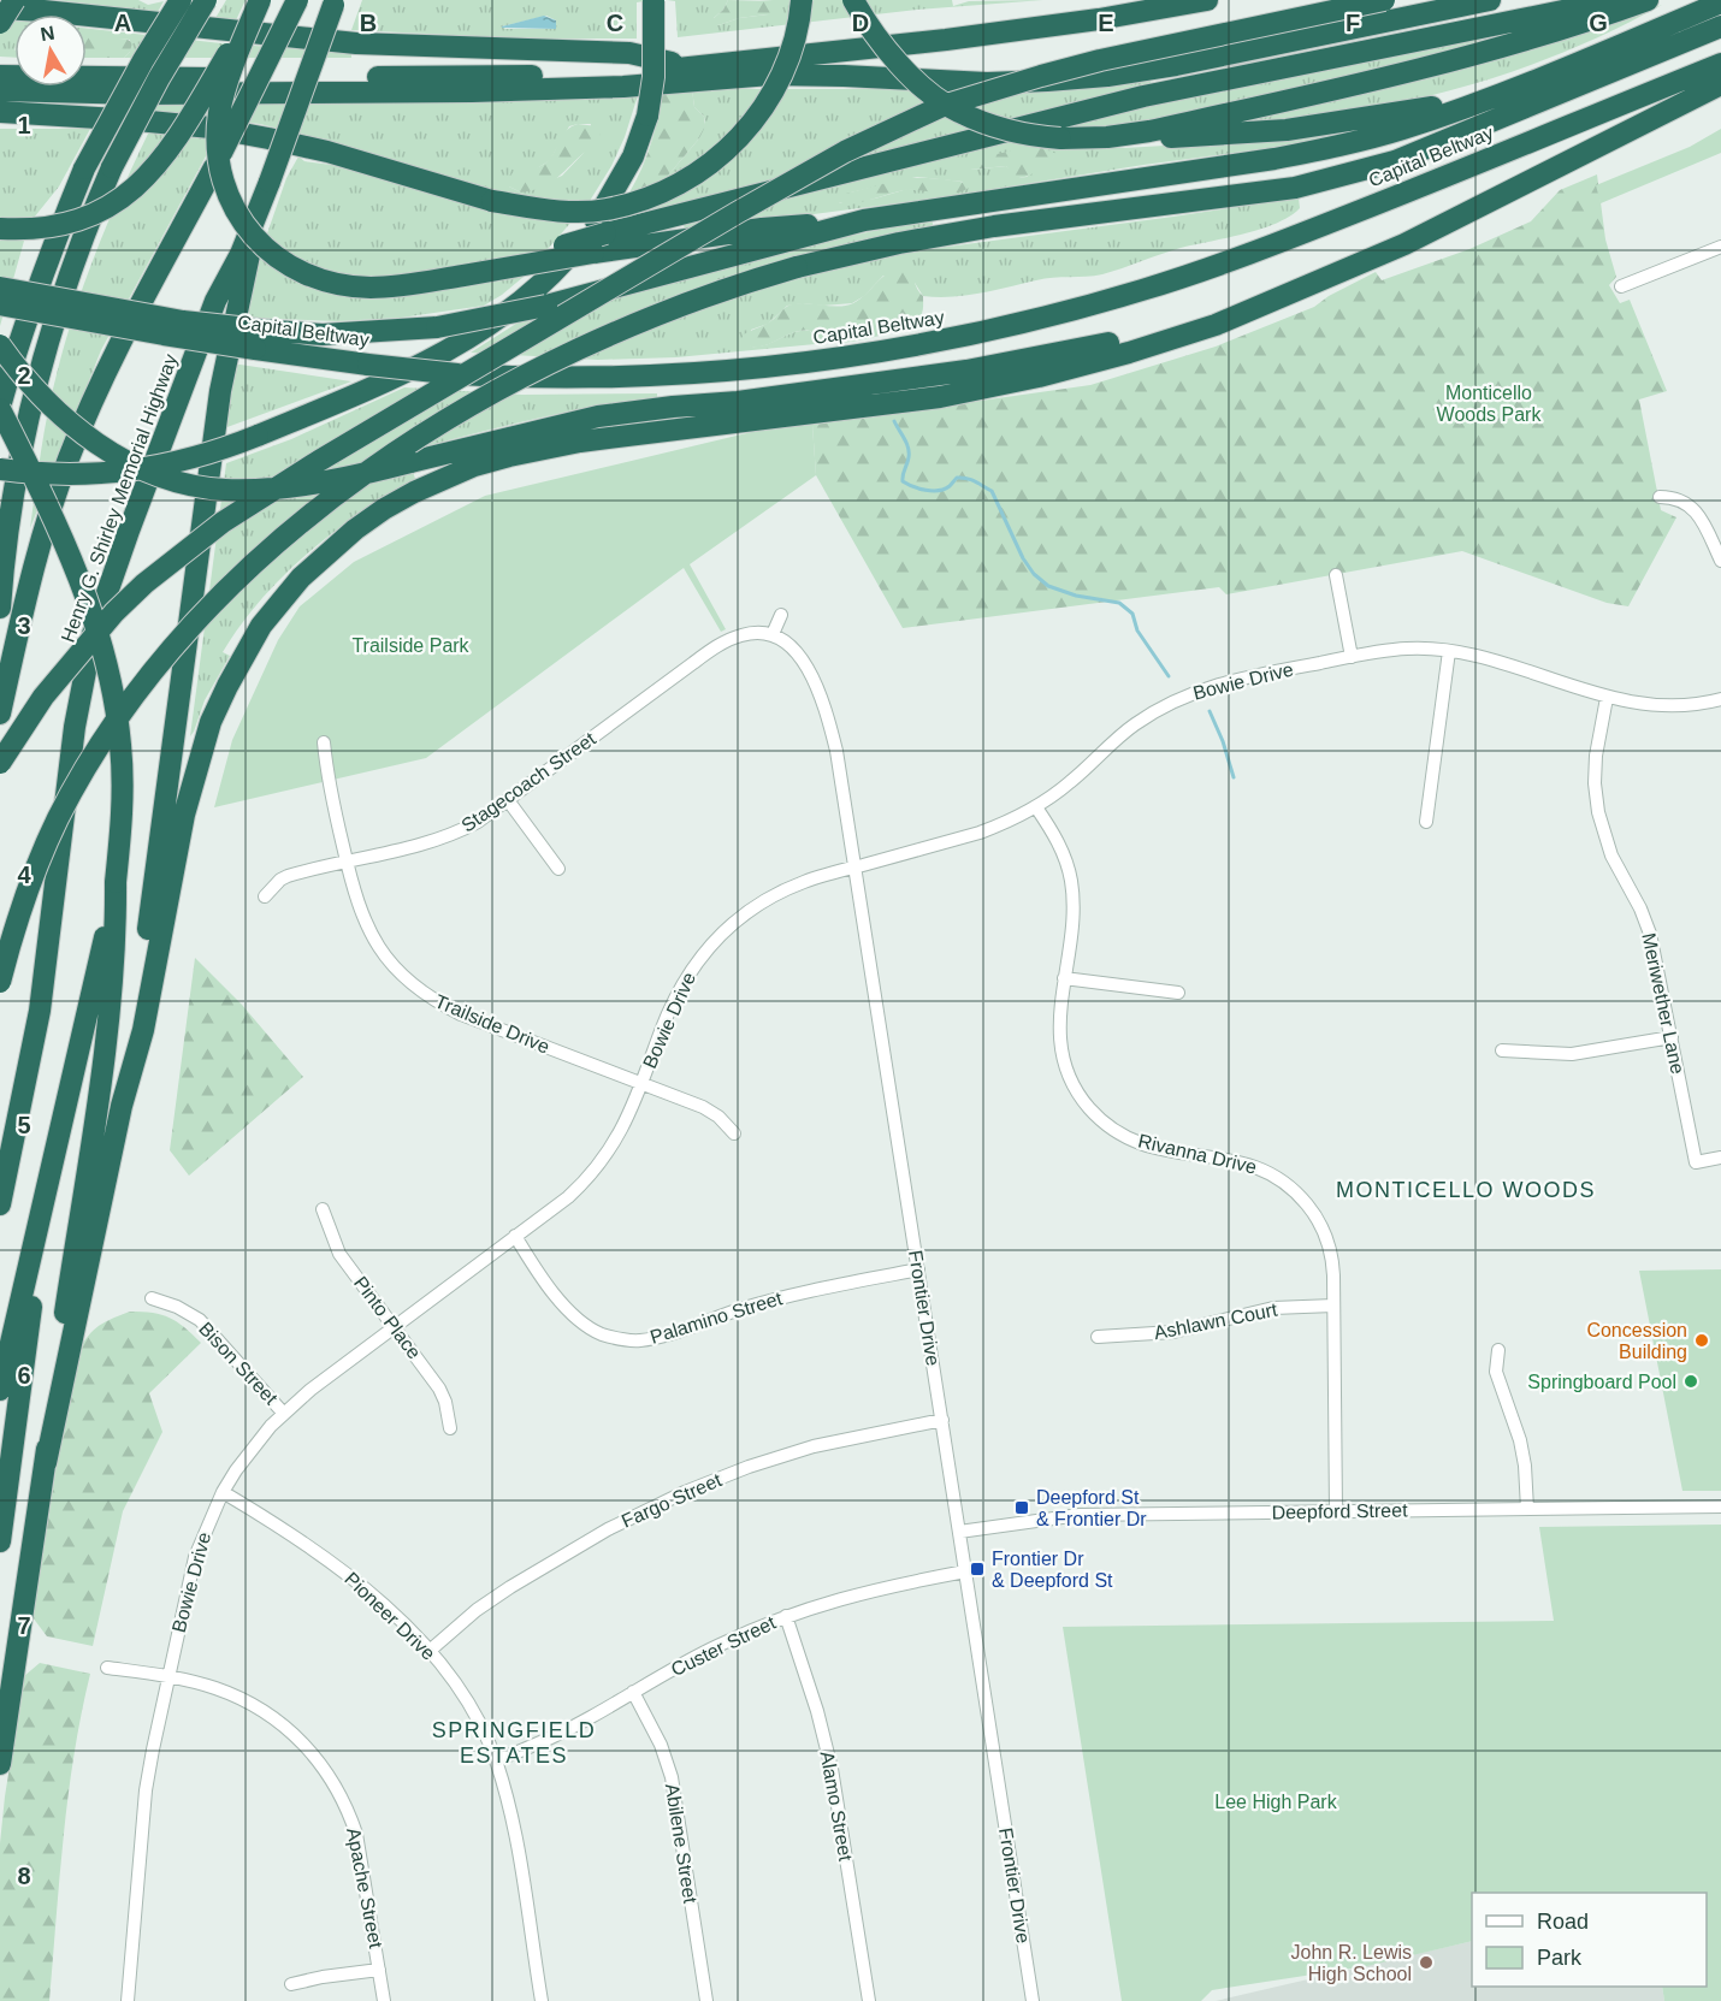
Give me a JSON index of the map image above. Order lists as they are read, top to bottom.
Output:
{
  "streets": {
    "highway": ["Capital Beltway", "Henry G. Shirley Memorial Highway"],
    "street": [
      "Bowie Drive",
      "Stagecoach Street",
      "Meriwether Lane",
      "Trailside Drive",
      "Rivanna Drive",
      "Frontier Drive",
      "Pinto Place",
      "Palamino Street",
      "Ashlawn Court",
      "Bison Street",
      "Fargo Street",
      "Deepford Street",
      "Pioneer Drive",
      "Custer Street",
      "Alamo Street",
      "Abilene Street",
      "Apache Street"
    ]
  },
  "crossings": [
    ["Bowie Drive", "Meriwether Lane"],
    ["Bowie Drive", "Trailside Drive"],
    ["Bowie Drive", "Rivanna Drive"],
    ["Bowie Drive", "Frontier Drive"],
    ["Bowie Drive", "Pinto Place"],
    ["Bowie Drive", "Palamino Street"],
    ["Bowie Drive", "Bison Street"],
    ["Bowie Drive", "Pioneer Drive"],
    ["Bowie Drive", "Apache Street"],
    ["Stagecoach Street", "Trailside Drive"],
    ["Stagecoach Street", "Frontier Drive"],
    ["Rivanna Drive", "Ashlawn Court"],
    ["Rivanna Drive", "Deepford Street"],
    ["Frontier Drive", "Palamino Street"],
    ["Frontier Drive", "Fargo Street"],
    ["Frontier Drive", "Deepford Street"],
    ["Frontier Drive", "Custer Street"],
    ["Fargo Street", "Pioneer Drive"],
    ["Pioneer Drive", "Custer Street"],
    ["Custer Street", "Alamo Street"],
    ["Custer Street", "Abilene Street"]
  ],
  "districts": ["MONTICELLO WOODS", "SPRINGFIELD ESTATES"],
  "parks": ["Monticello Woods Park", "Trailside Park", "Lee High Park"],
  "places": {
    "other": ["Concession Building", "Springboard Pool", "John R. Lewis High School"],
    "transit": ["Deepford St & Frontier Dr", "Frontier Dr & Deepford St"]
  },
  "legend": ["Road", "Park"],
  "north": "top",
  "grid": {
    "columns": [
      "A",
      "B",
      "C",
      "D",
      "E",
      "F",
      "G"
    ],
    "rows": [
      "1",
      "2",
      "3",
      "4",
      "5",
      "6",
      "7",
      "8"
    ]
  }
}
